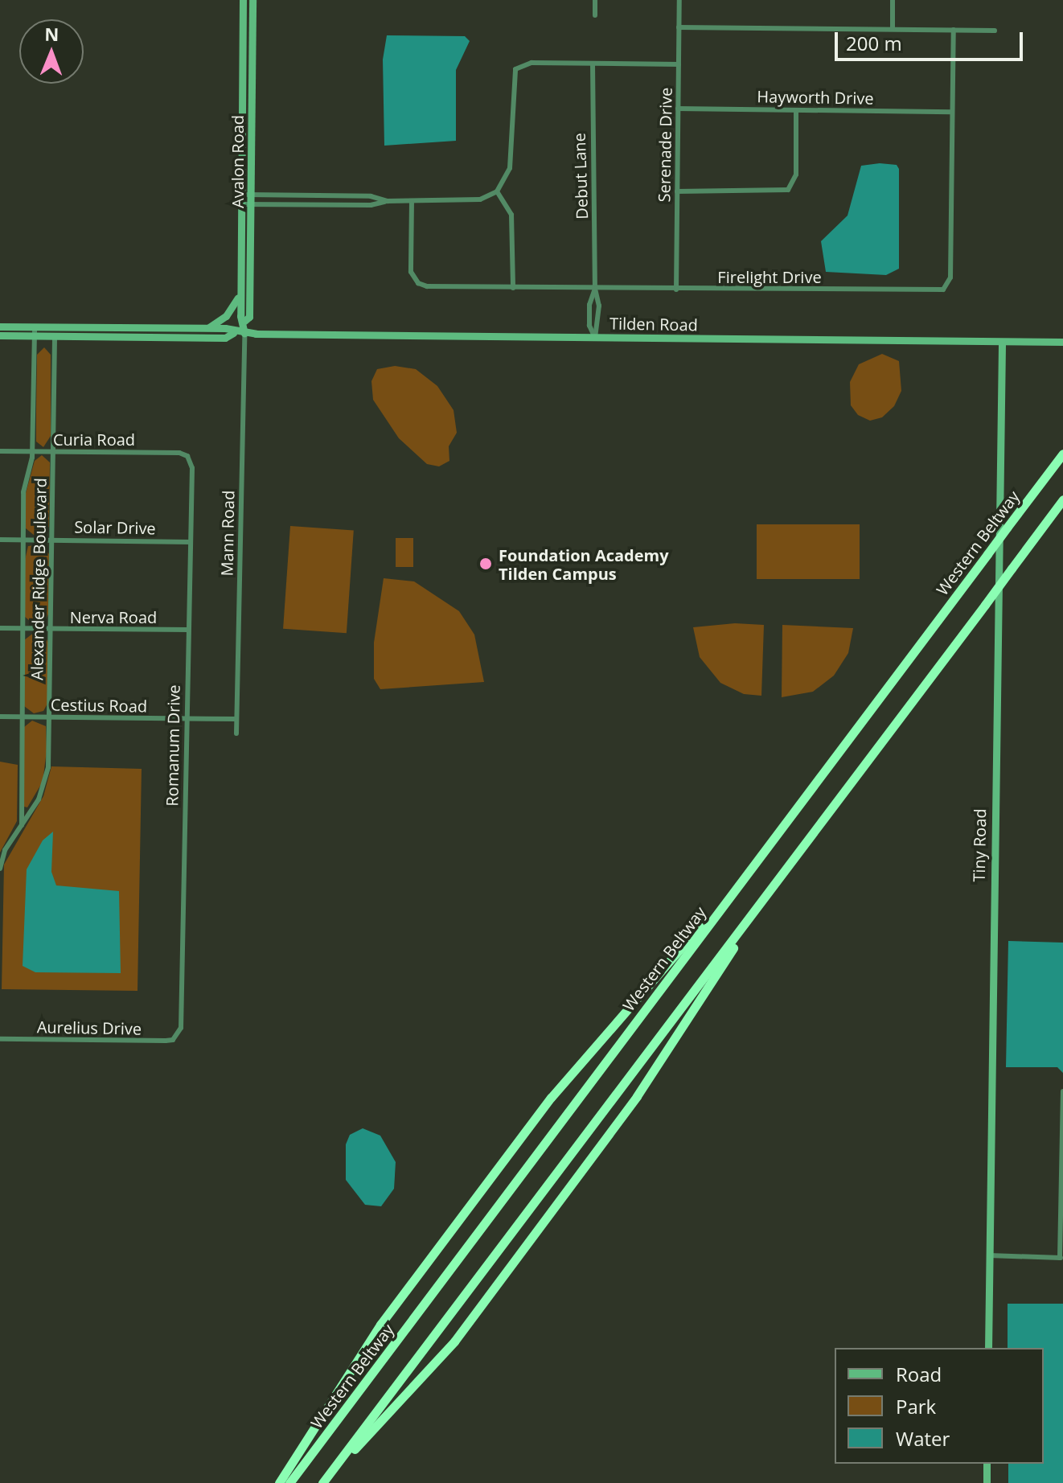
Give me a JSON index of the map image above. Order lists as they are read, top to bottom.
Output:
{
  "streets": {
    "highway": ["Western Beltway"],
    "street": [
      "Hayworth Drive",
      "Serenade Drive",
      "Avalon Road",
      "Debut Lane",
      "Firelight Drive",
      "Tilden Road",
      "Curia Road",
      "Solar Drive",
      "Mann Road",
      "Alexander Ridge Boulevard",
      "Nerva Road",
      "Cestius Road",
      "Romanum Drive",
      "Tiny Road",
      "Aurelius Drive"
    ]
  },
  "crossings": [
    ["Hayworth Drive", "Serenade Drive"],
    ["Hayworth Drive", "Firelight Drive"],
    ["Serenade Drive", "Firelight Drive"],
    ["Avalon Road", "Tilden Road"],
    ["Avalon Road", "Mann Road"],
    ["Debut Lane", "Firelight Drive"],
    ["Debut Lane", "Tilden Road"],
    ["Tilden Road", "Mann Road"],
    ["Tilden Road", "Tiny Road"],
    ["Curia Road", "Alexander Ridge Boulevard"],
    ["Curia Road", "Romanum Drive"],
    ["Solar Drive", "Alexander Ridge Boulevard"],
    ["Solar Drive", "Romanum Drive"],
    ["Mann Road", "Cestius Road"],
    ["Alexander Ridge Boulevard", "Nerva Road"],
    ["Alexander Ridge Boulevard", "Cestius Road"],
    ["Nerva Road", "Romanum Drive"],
    ["Cestius Road", "Romanum Drive"],
    ["Romanum Drive", "Aurelius Drive"]
  ],
  "places": ["Foundation Academy Tilden Campus"],
  "legend": ["Road", "Park", "Water"],
  "scale_bar": "200 m",
  "north": "top"
}
